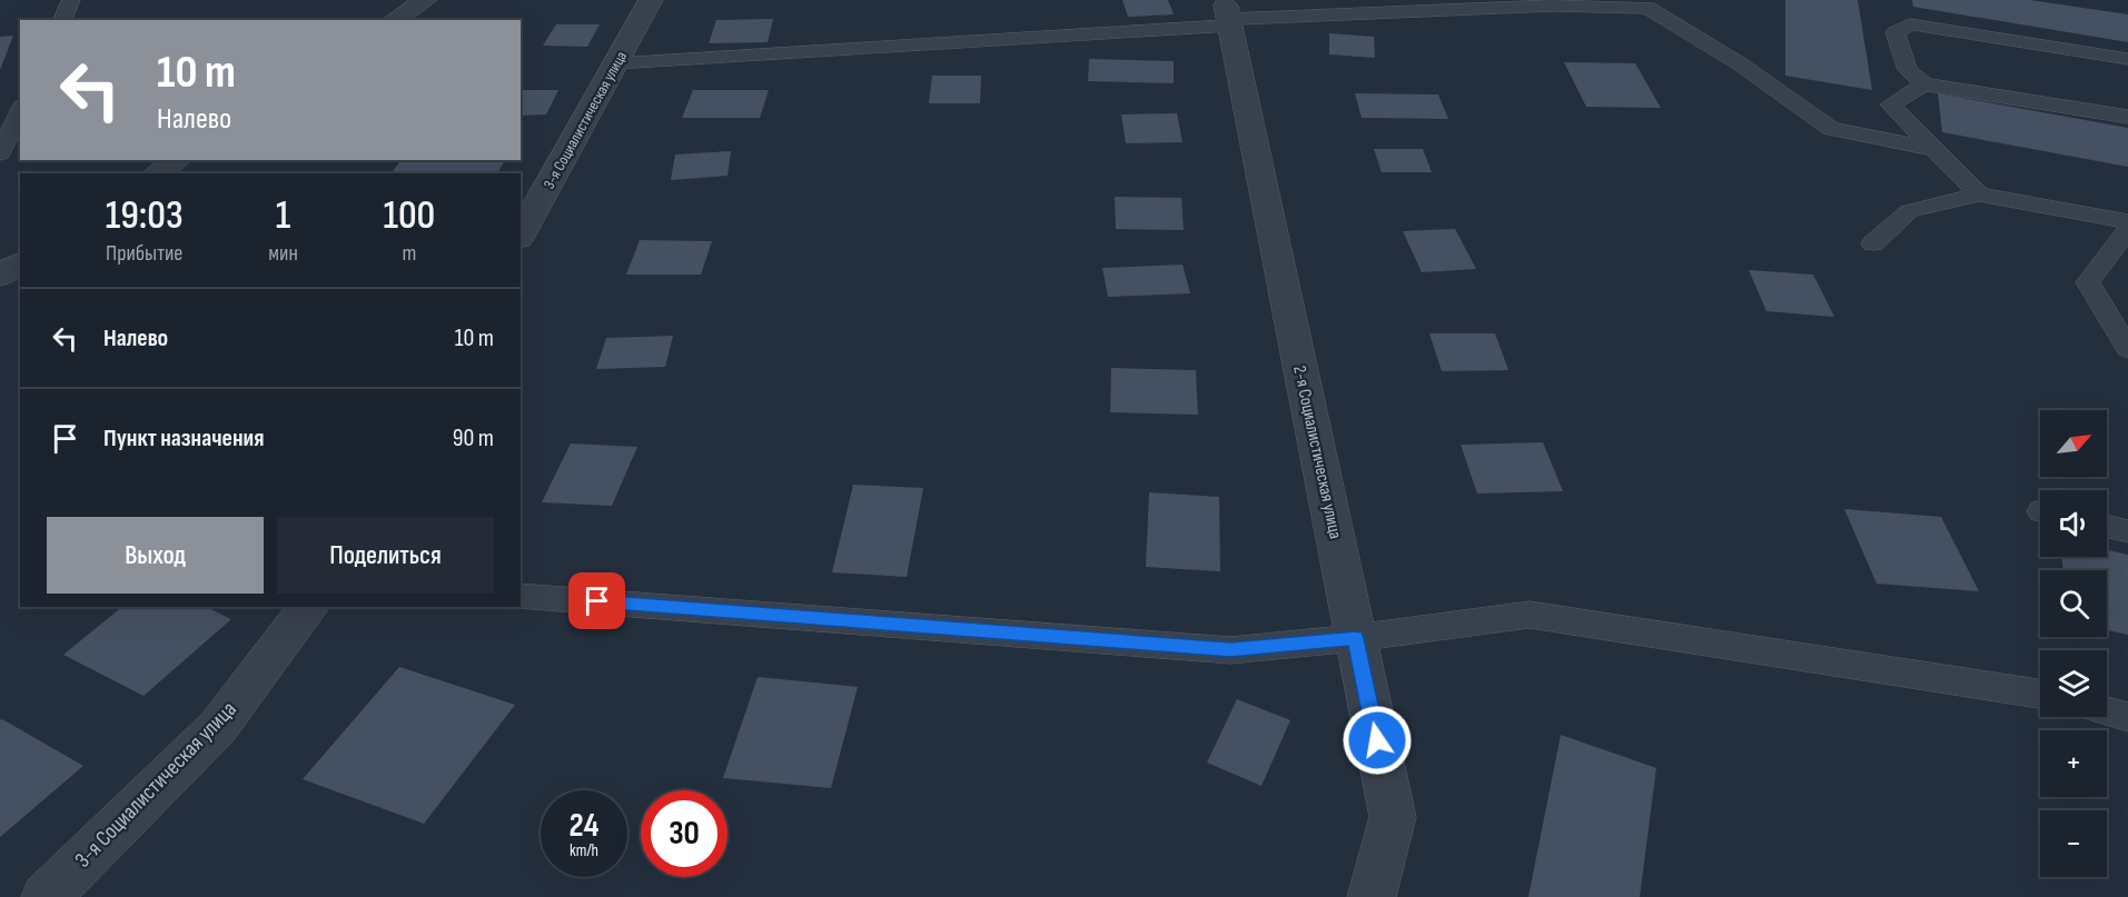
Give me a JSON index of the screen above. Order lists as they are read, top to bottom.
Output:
{
  "streets": {
    "street": ["3-я Социалистическая улица", "2-я Социалистическая улица"]
  },
  "north": "top right",
  "page": {
    "turn": ["10 m", "Налево"],
    "eta": [
      "19:03",
      "Прибытие",
      "1",
      "мин",
      "100",
      "m"
    ],
    "list": [
      {
        "name": "Налево",
        "value": "10 m"
      },
      {
        "name": "Пункт назначения",
        "value": "90 m"
      }
    ],
    "map_buttons": ["+", "−"],
    "buttons": ["Выход", "Поделиться"],
    "speed": "24 km/h",
    "limit": "30"
  }
}
